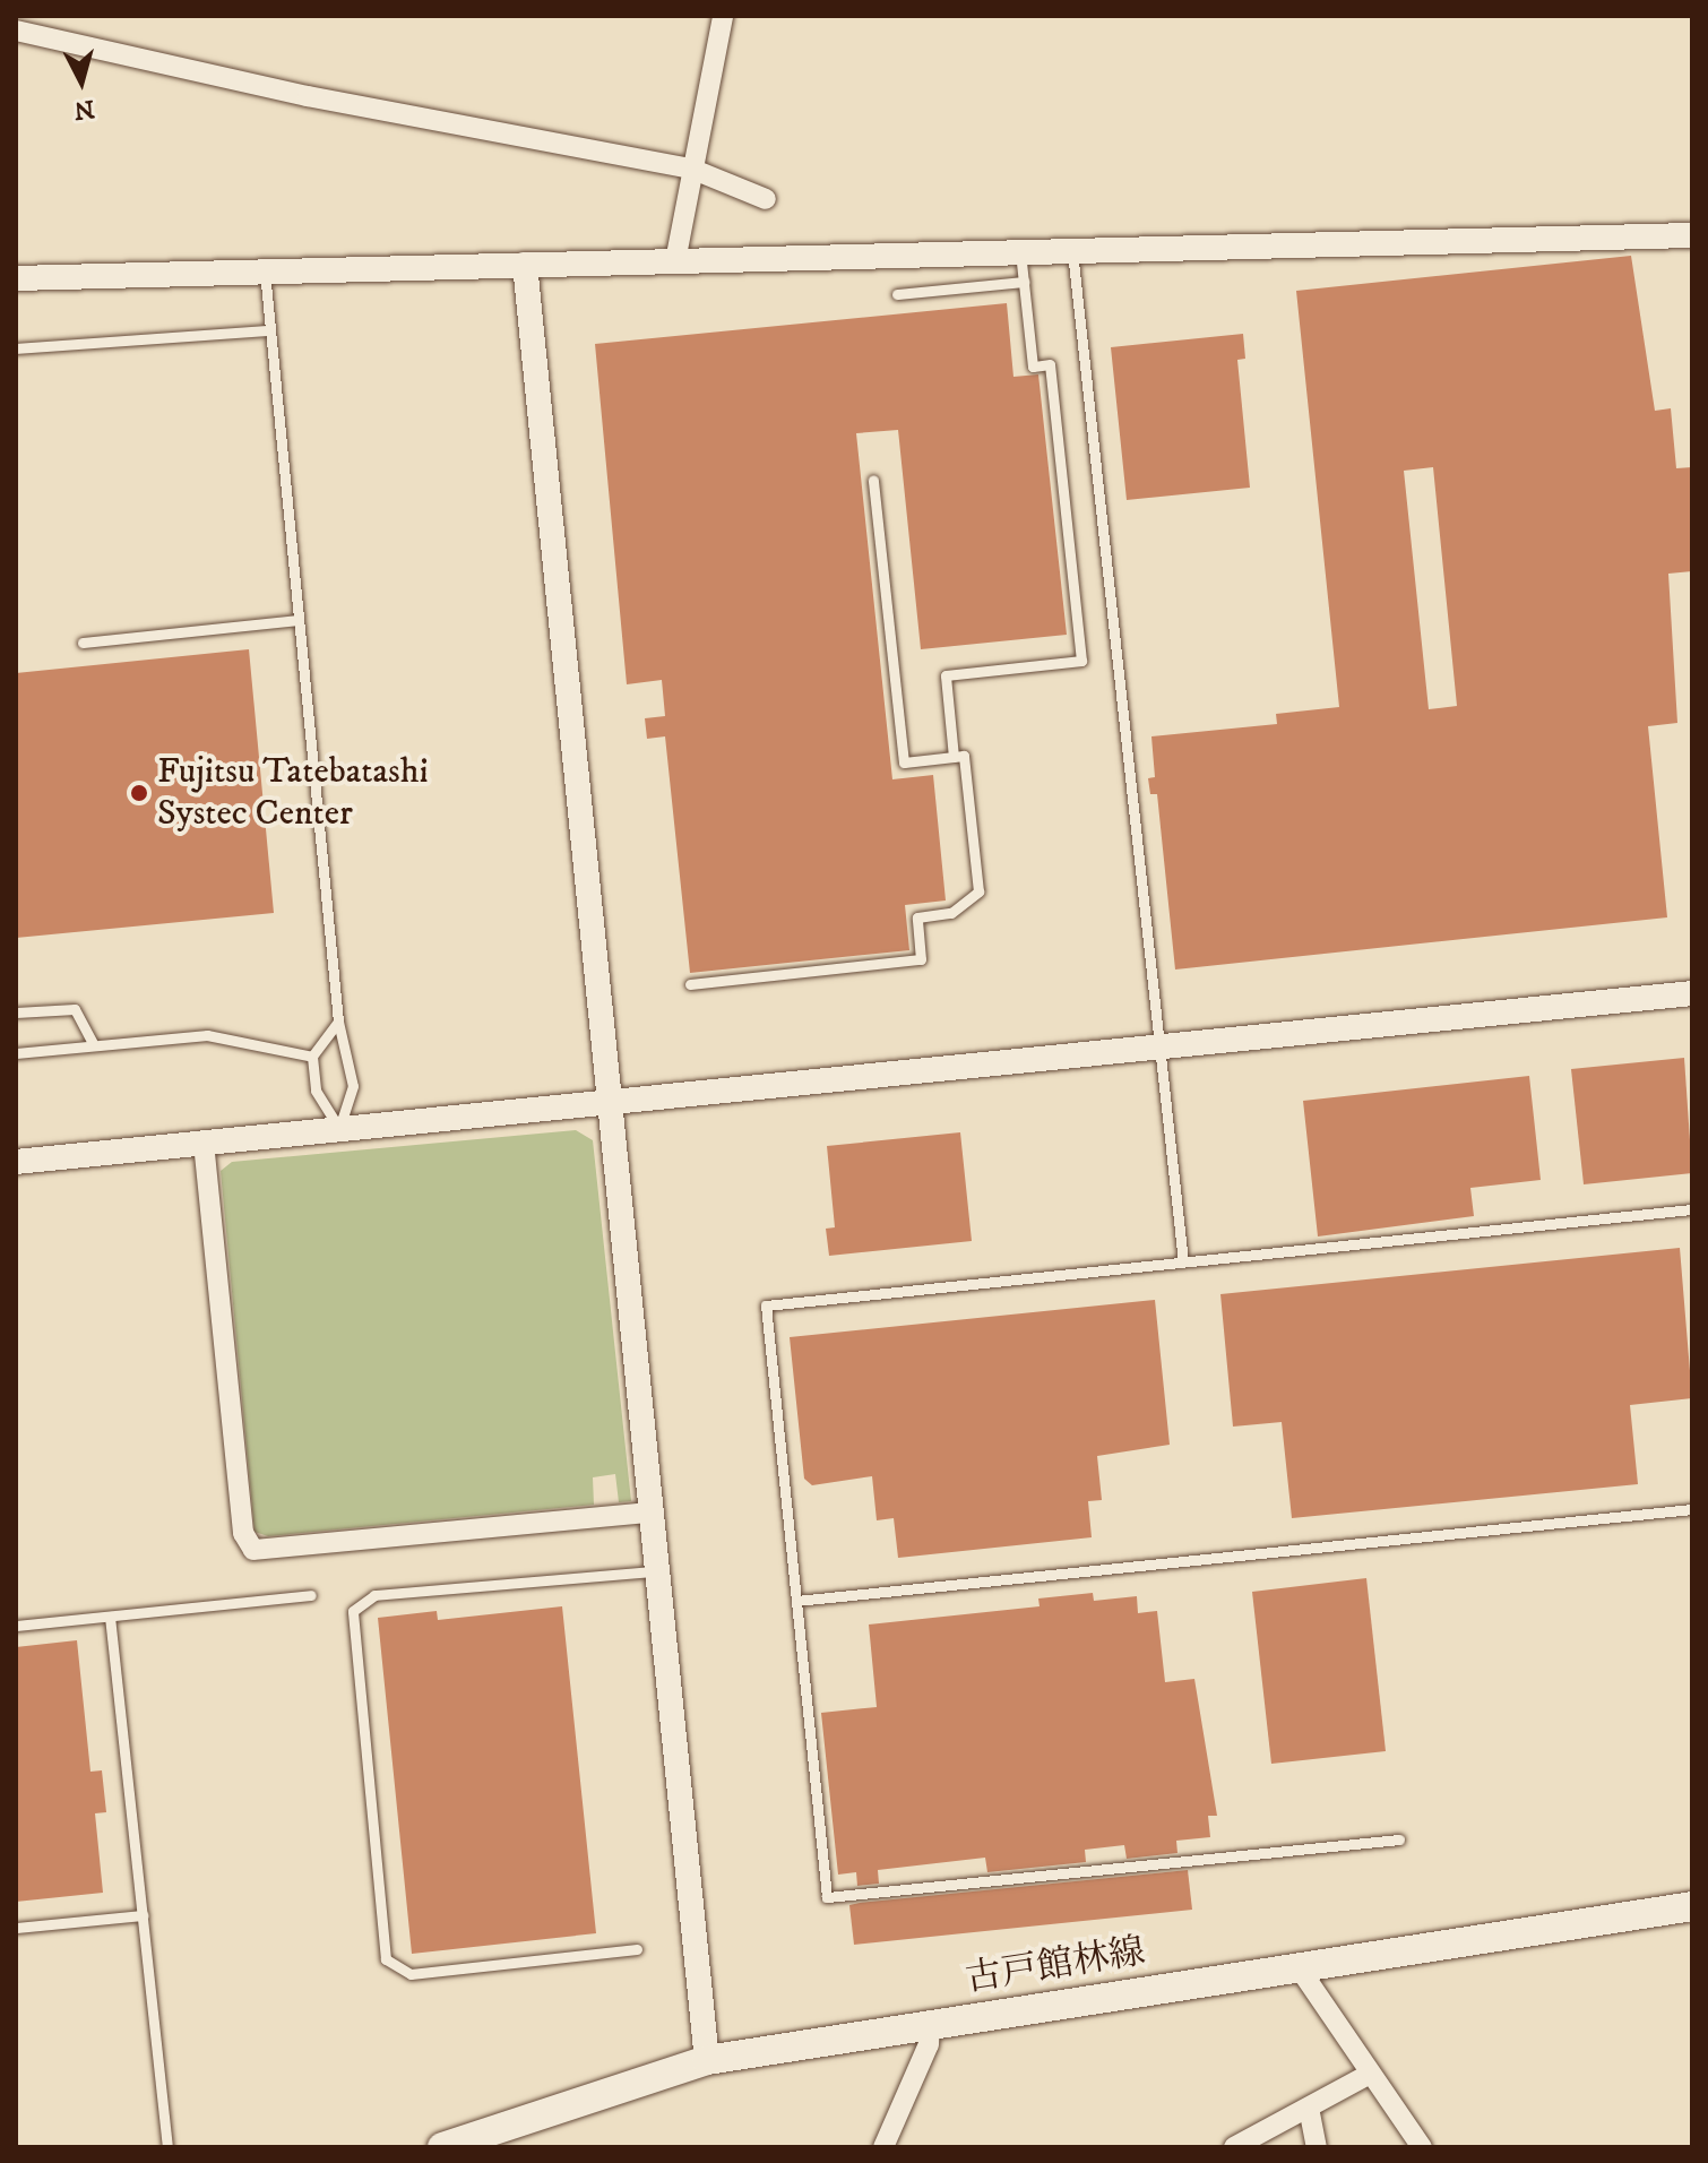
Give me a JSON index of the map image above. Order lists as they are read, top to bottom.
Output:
{
  "streets": {
    "main road": ["古戸館林線"]
  },
  "places": ["Fujitsu Tatebatashi Systec Center"],
  "north": "bottom"
}
